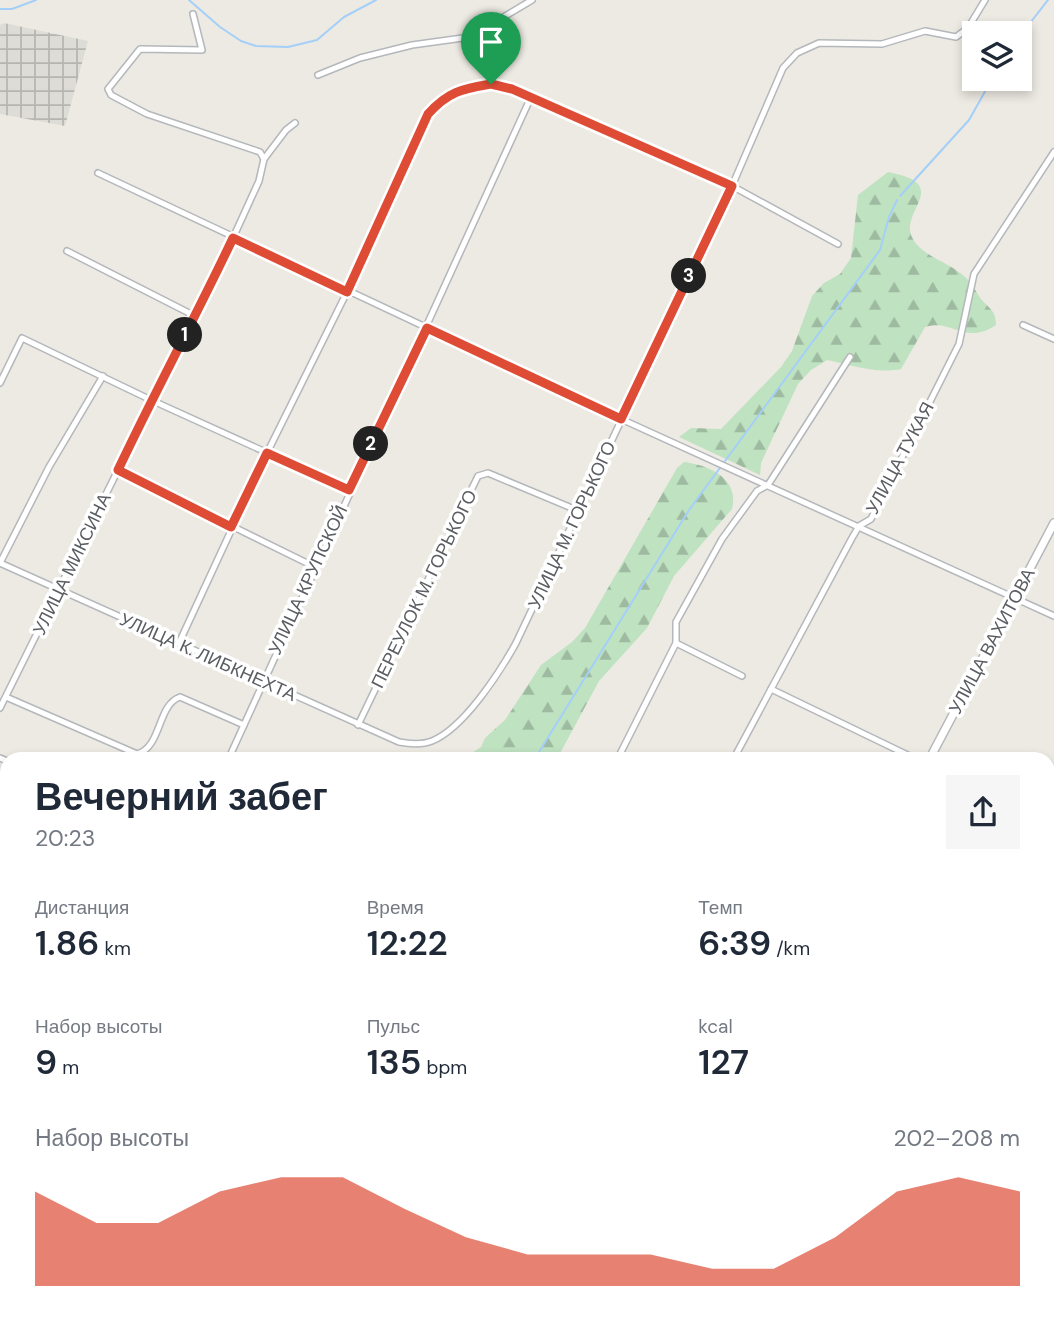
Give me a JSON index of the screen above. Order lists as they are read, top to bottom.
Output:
{
  "streets": {
    "street": [
      "УЛИЦА ТУКАЯ",
      "УЛИЦА М. ГОРЬКОГО",
      "УЛИЦА МИКСИНА",
      "УЛИЦА КРУПСКОЙ",
      "ПЕРЕУЛОК М. ГОРЬКОГО",
      "УЛИЦА ВАХИТОВА",
      "УЛИЦА К. ЛИБКНЕХТА"
    ]
  },
  "crossings": [
    ["УЛИЦА М. ГОРЬКОГО", "ПЕРЕУЛОК М. ГОРЬКОГО"],
    ["УЛИЦА М. ГОРЬКОГО", "УЛИЦА К. ЛИБКНЕХТА"],
    ["УЛИЦА МИКСИНА", "УЛИЦА К. ЛИБКНЕХТА"],
    ["УЛИЦА КРУПСКОЙ", "УЛИЦА К. ЛИБКНЕХТА"],
    ["ПЕРЕУЛОК М. ГОРЬКОГО", "УЛИЦА К. ЛИБКНЕХТА"]
  ],
  "page": {
    "pins": ["3", "1", "2"],
    "heading": ["Вечерний забег", "20:23"],
    "stats": [
      ["Дистанция", "1.86 km"],
      ["Время", "12:22"],
      ["Темп", "6:39 /km"],
      ["Набор высоты", "9 m"],
      ["Пульс", "135 bpm"],
      ["kcal", "127"]
    ],
    "chart": ["Набор высоты", "202–208 m"]
  }
}
